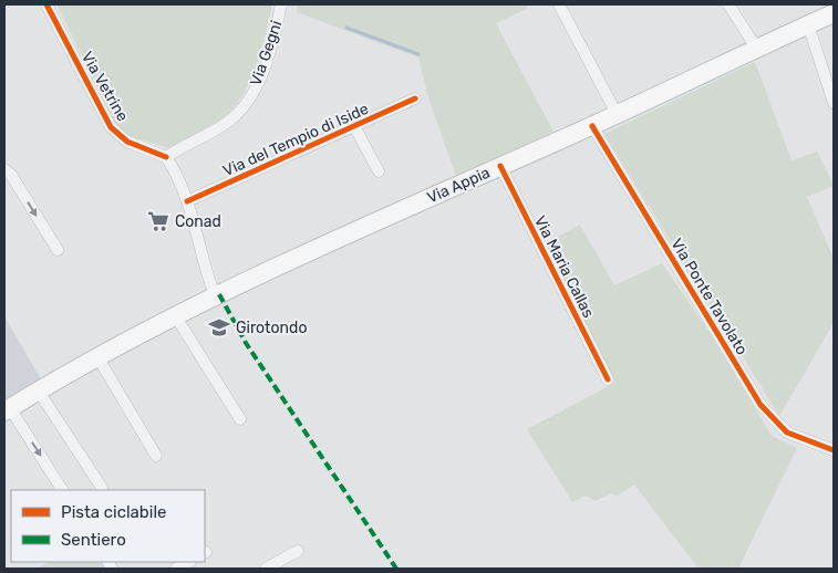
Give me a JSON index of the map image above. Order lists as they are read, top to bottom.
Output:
{
  "streets": {
    "main road": ["Via Appia"],
    "street": [
      "Via Gegni",
      "Via Vetrine",
      "Via del Tempio di Iside",
      "Via Maria Callas",
      "Via Ponte Tavolato"
    ]
  },
  "crossings": [
    ["Via Gegni", "Via Vetrine"],
    ["Via Appia", "Via Maria Callas"],
    ["Via Appia", "Via Ponte Tavolato"]
  ],
  "places": {
    "supermarket": ["Conad"],
    "school or university": ["Girotondo"]
  },
  "legend": ["Pista ciclabile", "Sentiero"]
}
